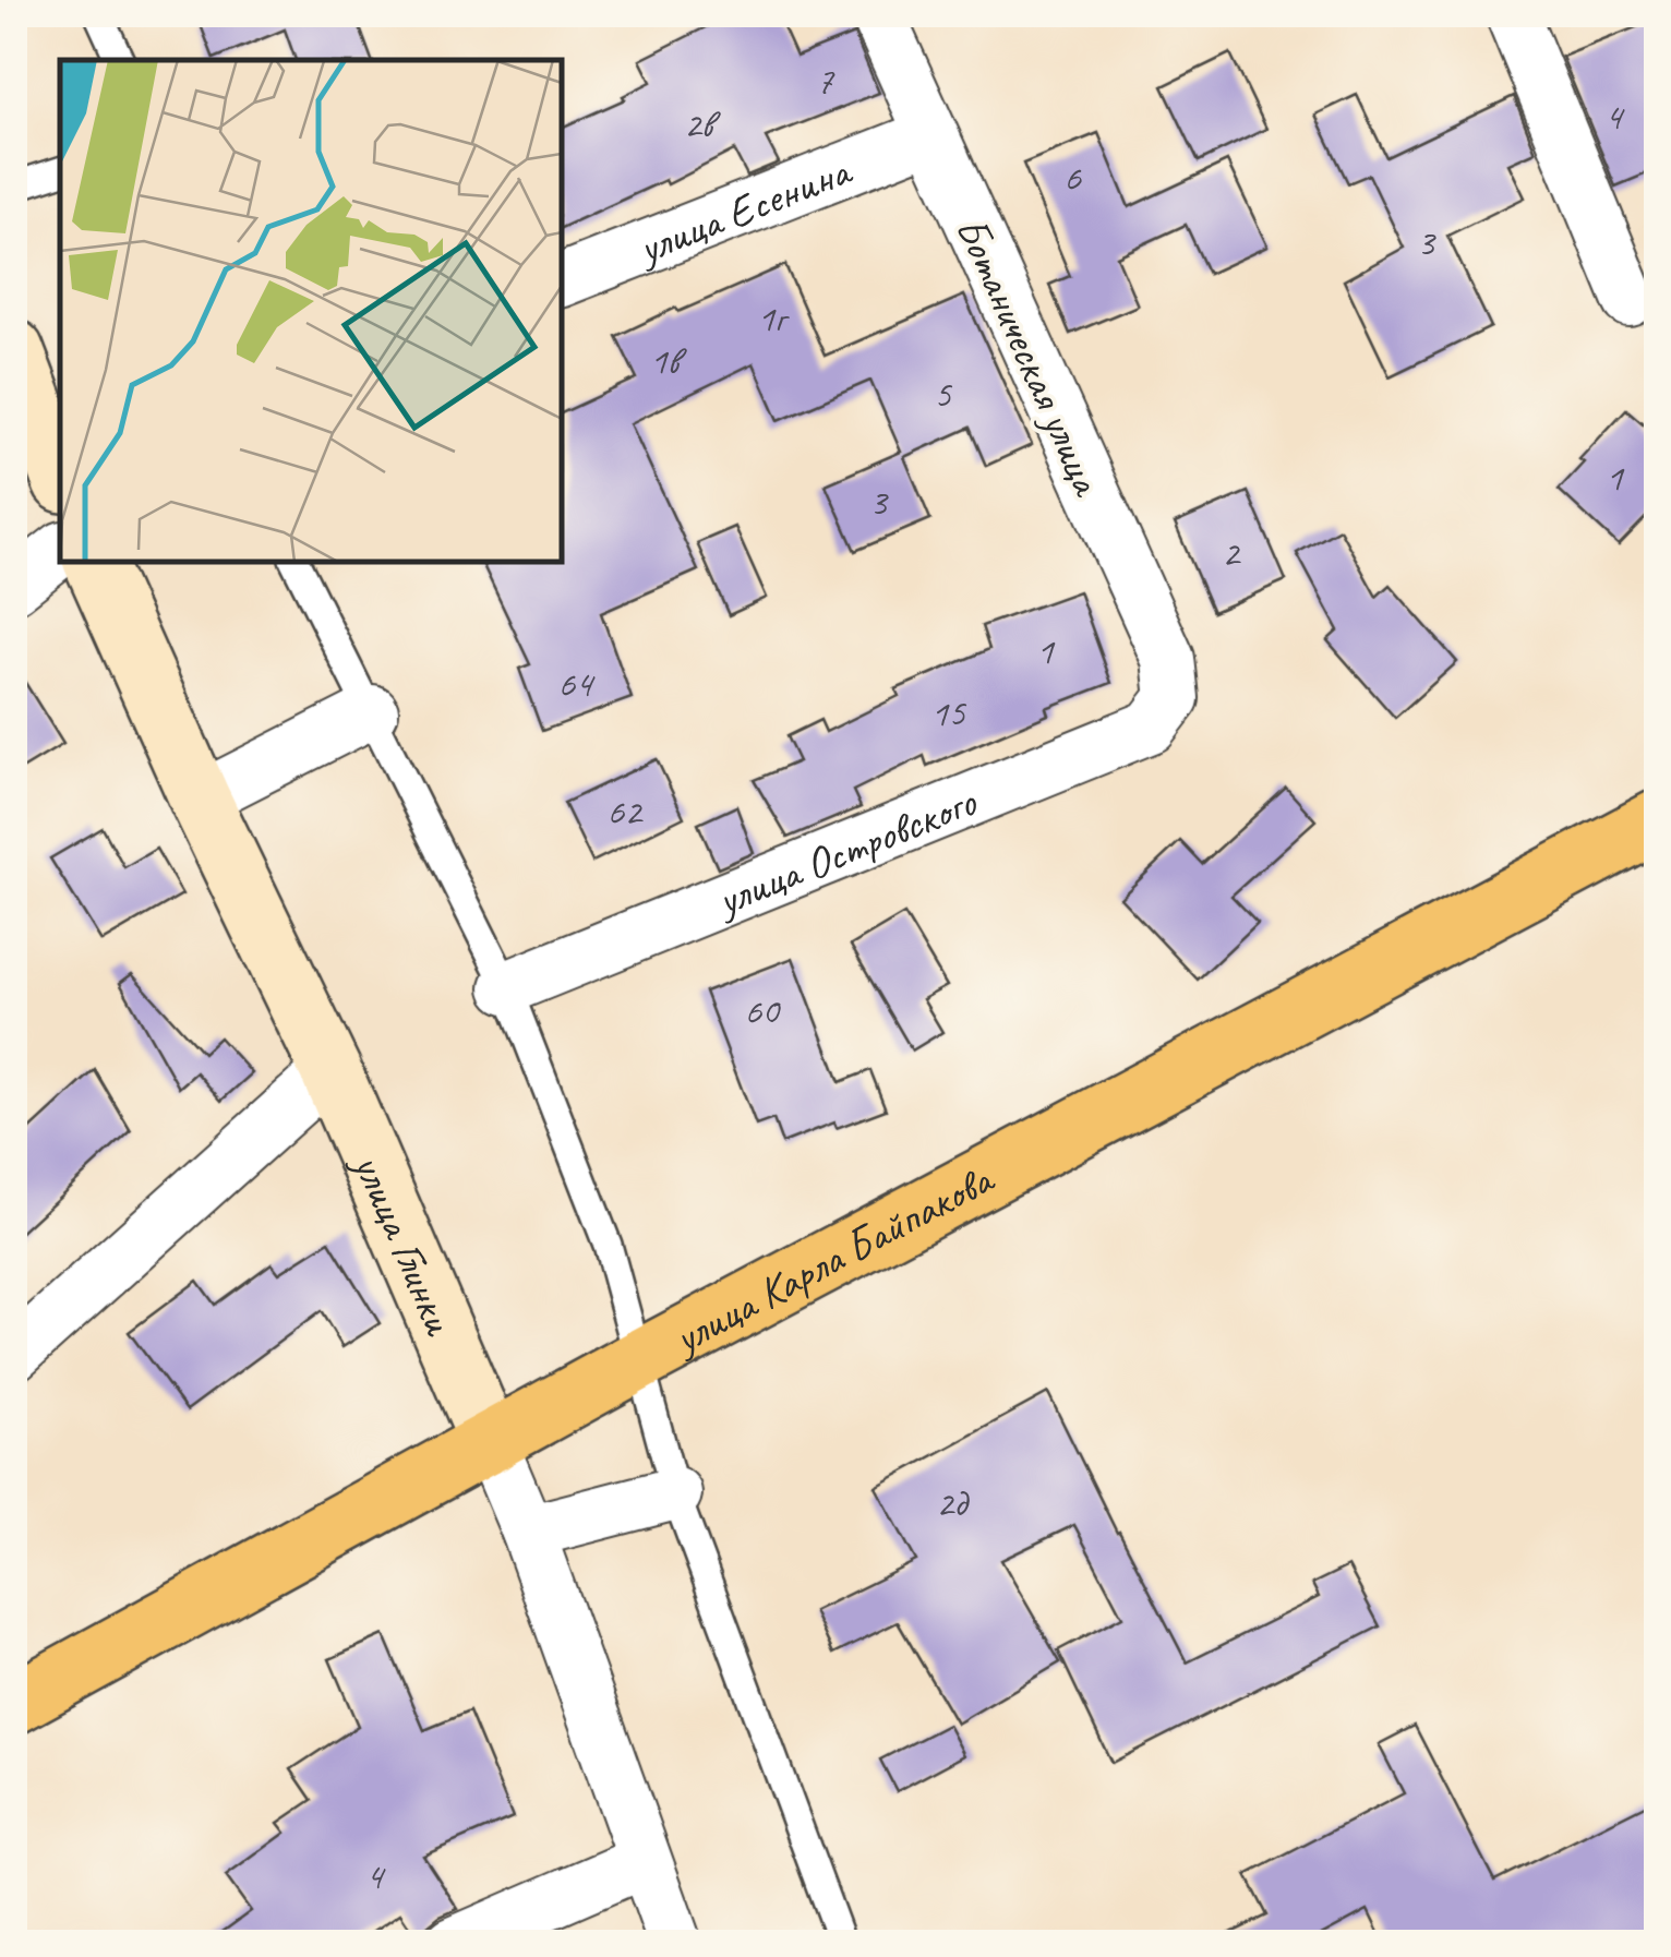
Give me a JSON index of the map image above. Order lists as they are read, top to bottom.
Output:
{
  "streets": {
    "main road": ["улица Глинки", "улица Карла Байпакова"],
    "street": ["улица Есенина", "Ботаническая улица", "улица Островского"]
  },
  "crossings": [
    ["улица Есенина", "Ботаническая улица"],
    ["Ботаническая улица", "улица Островского"],
    ["улица Глинки", "улица Карла Байпакова"]
  ],
  "house_numbers": [
    "7",
    "4",
    "2в",
    "6",
    "3",
    "1г",
    "1в",
    "5",
    "1",
    "3",
    "2",
    "1",
    "64",
    "15",
    "62",
    "60",
    "2д",
    "4"
  ]
}
